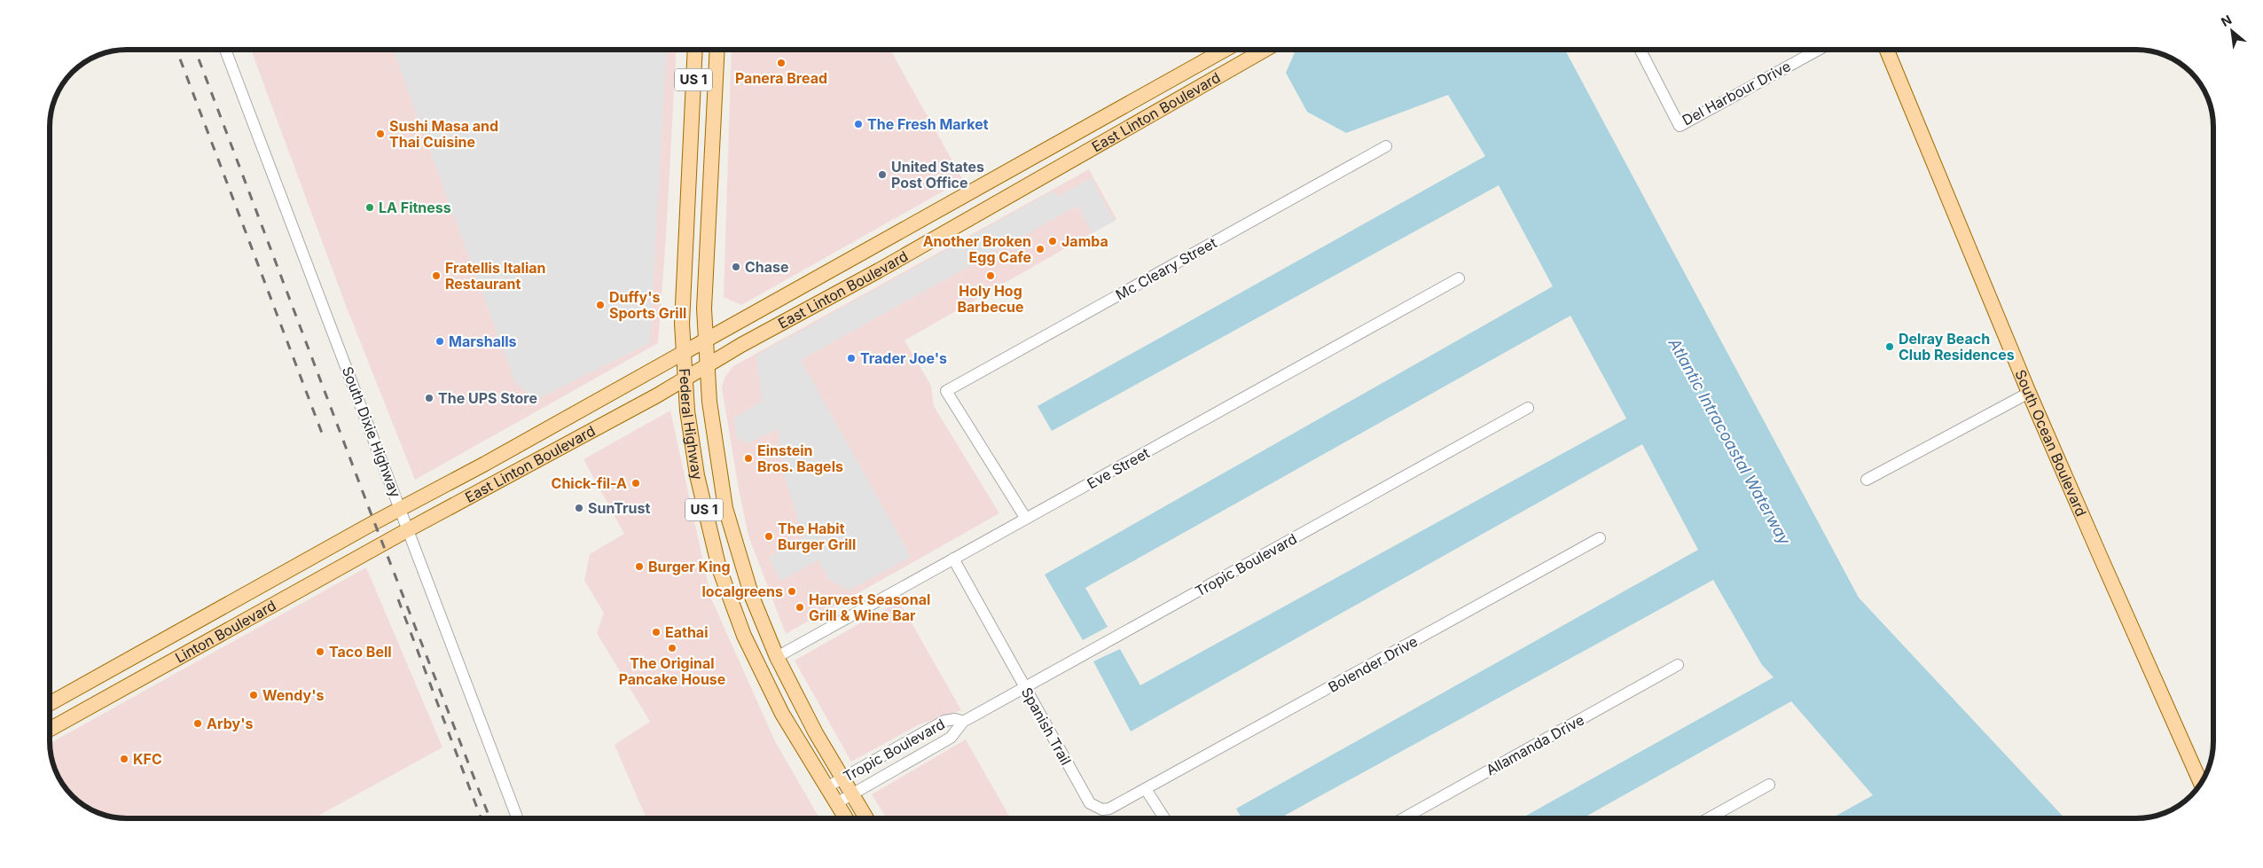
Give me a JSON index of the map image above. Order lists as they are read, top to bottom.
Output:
{
  "streets": {
    "main road": [
      "US 1",
      "East Linton Boulevard",
      "Federal Highway",
      "South Ocean Boulevard",
      "Linton Boulevard"
    ],
    "street": [
      "Del Harbour Drive",
      "Mc Cleary Street",
      "South Dixie Highway",
      "Eve Street",
      "Tropic Boulevard",
      "Bolender Drive",
      "Spanish Trail",
      "Allamanda Drive"
    ]
  },
  "crossings": [
    ["East Linton Boulevard", "Federal Highway"],
    ["East Linton Boulevard", "South Dixie Highway"],
    ["East Linton Boulevard", "Linton Boulevard"],
    ["Mc Cleary Street", "Eve Street"],
    ["Federal Highway", "Eve Street"],
    ["Federal Highway", "Tropic Boulevard"],
    ["South Dixie Highway", "Linton Boulevard"],
    ["Eve Street", "Spanish Trail"],
    ["Tropic Boulevard", "Spanish Trail"],
    ["Bolender Drive", "Spanish Trail"]
  ],
  "water": ["Atlantic Intracoastal Waterway"],
  "places": [
    "Panera Bread",
    "The Fresh Market",
    "Sushi Masa and Thai Cuisine",
    "United States Post Office",
    "LA Fitness",
    "Jamba",
    "Another Broken Egg Cafe",
    "Chase",
    "Fratellis Italian Restaurant",
    "Holy Hog Barbecue",
    "Duffy's Sports Grill",
    "Marshalls",
    "Delray Beach Club Residences",
    "Trader Joe's",
    "The UPS Store",
    "Einstein Bros. Bagels",
    "Chick-fil-A",
    "SunTrust",
    "The Habit Burger Grill",
    "Burger King",
    "localgreens",
    "Harvest Seasonal Grill & Wine Bar",
    "Eathai",
    "The Original Pancake House",
    "Taco Bell",
    "Wendy's",
    "Arby's",
    "KFC"
  ],
  "north": "top left"
}
